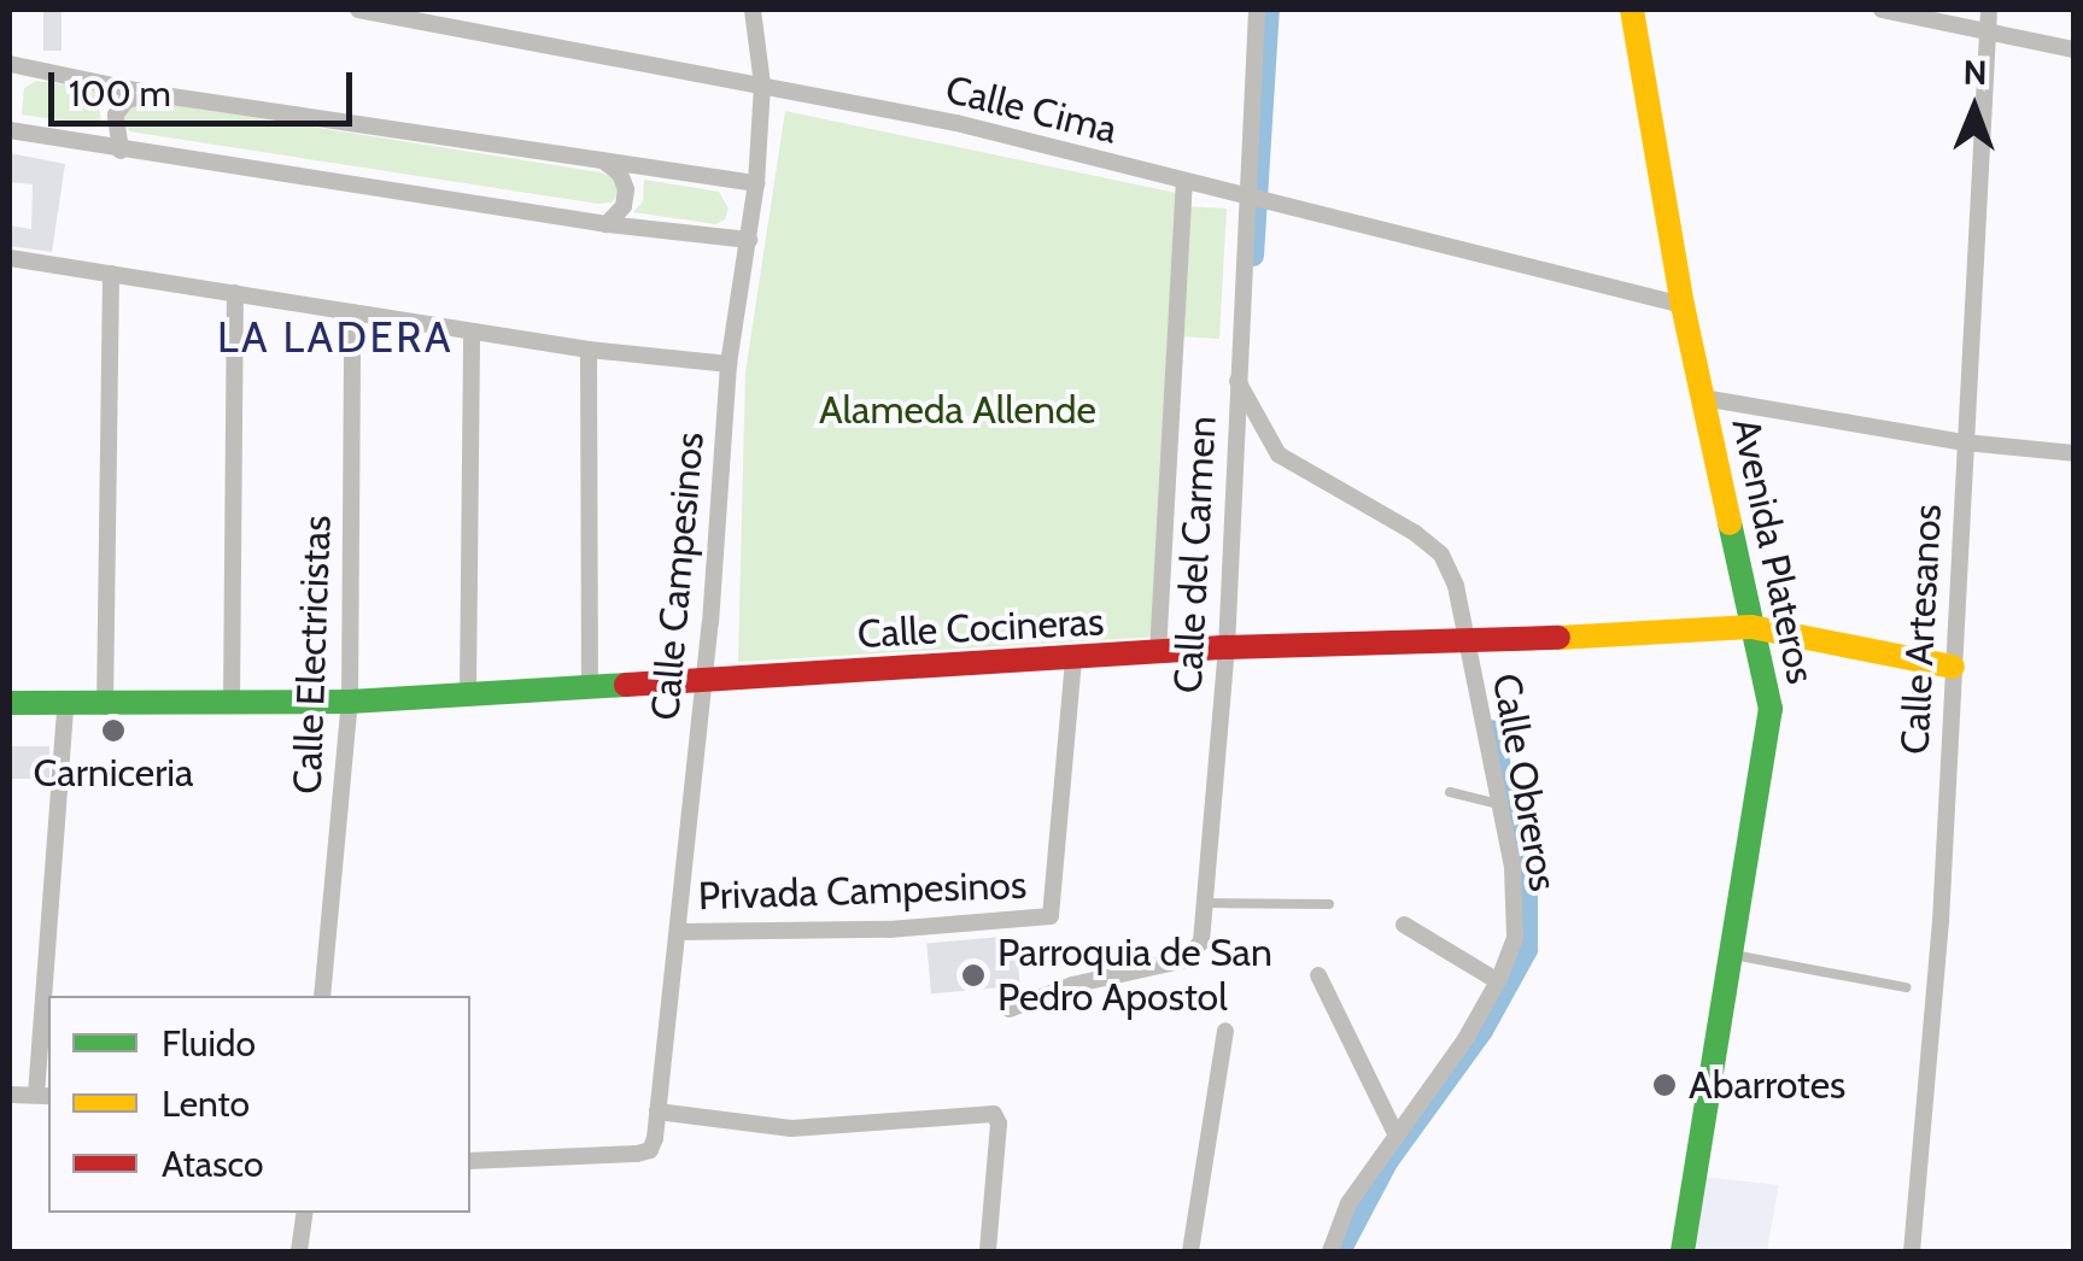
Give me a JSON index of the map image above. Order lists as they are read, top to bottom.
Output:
{
  "streets": {
    "street": [
      "Calle Cima",
      "Avenida Plateros",
      "Calle del Carmen",
      "Calle Campesinos",
      "Calle Cocineras",
      "Calle Artesanos",
      "Calle Electricistas",
      "Calle Obreros",
      "Privada Campesinos"
    ]
  },
  "crossings": [
    ["Calle Cima", "Avenida Plateros"],
    ["Calle Cima", "Calle del Carmen"],
    ["Calle Cima", "Calle Campesinos"],
    ["Avenida Plateros", "Calle Cocineras"],
    ["Calle del Carmen", "Calle Cocineras"],
    ["Calle del Carmen", "Calle Obreros"],
    ["Calle Campesinos", "Calle Cocineras"],
    ["Calle Campesinos", "Privada Campesinos"],
    ["Calle Cocineras", "Calle Artesanos"],
    ["Calle Cocineras", "Calle Electricistas"],
    ["Calle Cocineras", "Calle Obreros"],
    ["Calle Cocineras", "Privada Campesinos"]
  ],
  "districts": ["LA LADERA"],
  "parks": ["Alameda Allende"],
  "places": ["Carniceria", "Parroquia de San Pedro Apostol", "Abarrotes"],
  "legend": ["Fluido", "Lento", "Atasco"],
  "scale_bar": "100 m",
  "north": "top"
}
